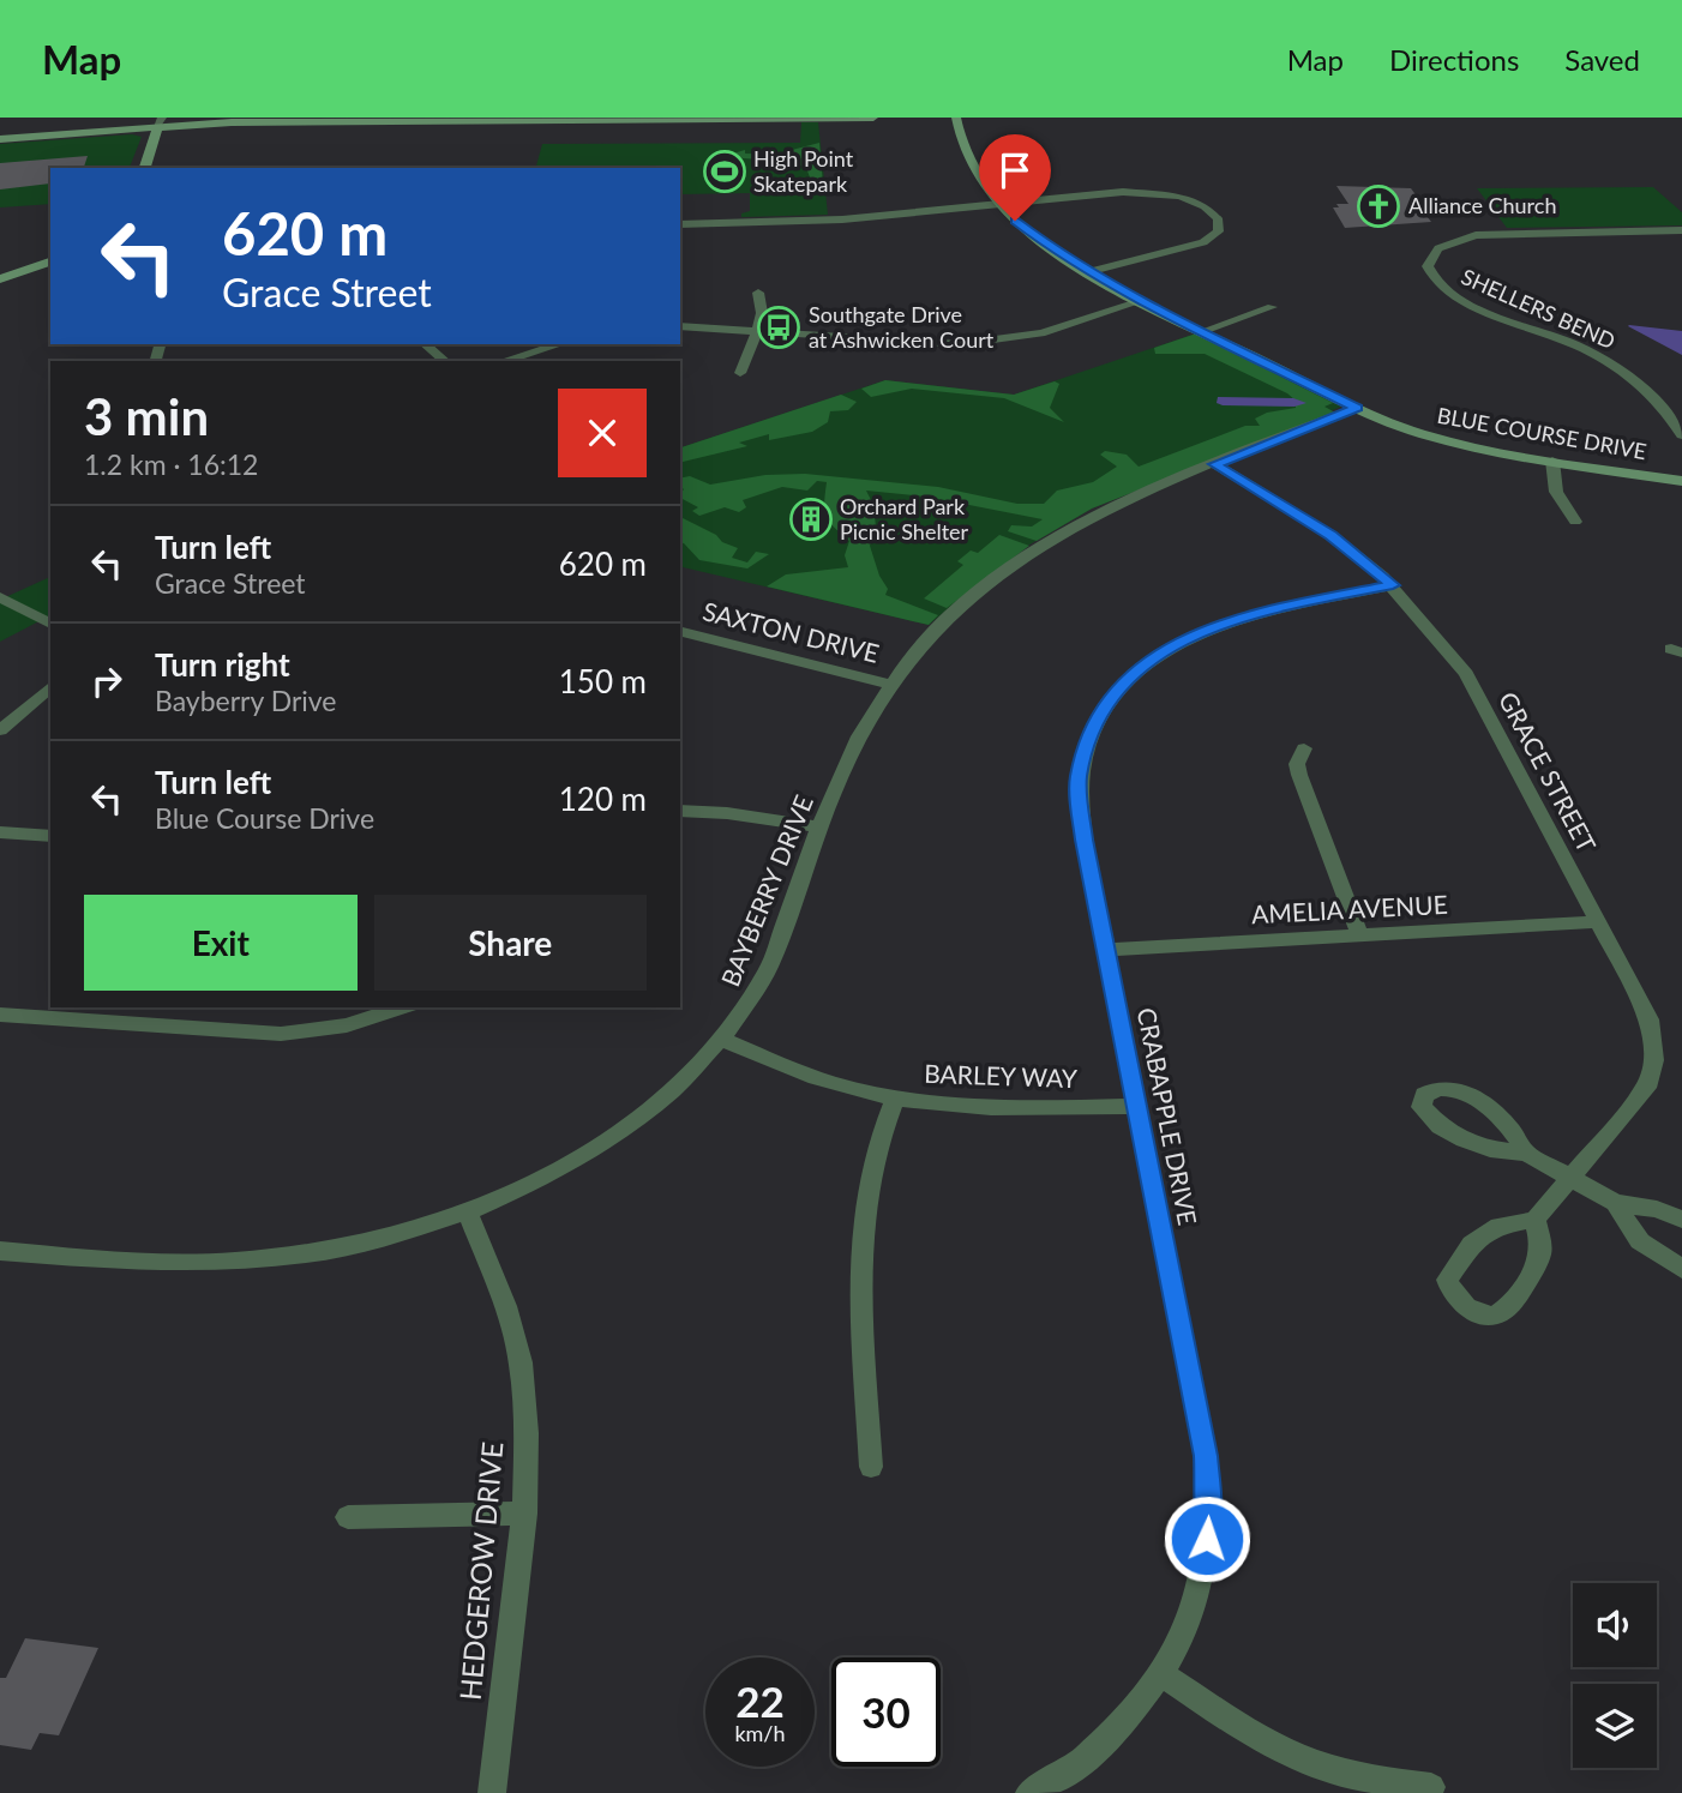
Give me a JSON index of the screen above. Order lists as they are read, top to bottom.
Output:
{
  "streets": {
    "main road": ["BLUE COURSE DRIVE"],
    "street": [
      "SHELLERS BEND",
      "SAXTON DRIVE",
      "GRACE STREET",
      "BAYBERRY DRIVE",
      "AMELIA AVENUE",
      "BARLEY WAY",
      "CRABAPPLE DRIVE",
      "HEDGEROW DRIVE"
    ]
  },
  "crossings": [
    ["BLUE COURSE DRIVE", "BAYBERRY DRIVE"],
    ["SAXTON DRIVE", "BAYBERRY DRIVE"],
    ["GRACE STREET", "BAYBERRY DRIVE"],
    ["GRACE STREET", "AMELIA AVENUE"],
    ["GRACE STREET", "CRABAPPLE DRIVE"],
    ["BAYBERRY DRIVE", "BARLEY WAY"],
    ["BAYBERRY DRIVE", "HEDGEROW DRIVE"],
    ["AMELIA AVENUE", "CRABAPPLE DRIVE"],
    ["BARLEY WAY", "CRABAPPLE DRIVE"]
  ],
  "places": {
    "sports": ["High Point Skatepark"],
    "church": ["Alliance Church"],
    "bus stop": ["Southgate Drive at Ashwicken Court"],
    "building": ["Orchard Park Picnic Shelter"]
  },
  "page": {
    "header": "Map",
    "nav": ["Map", "Directions", "Saved"],
    "turn": ["620 m", "Grace Street"],
    "heading": ["3 min", "1.2 km · 16:12"],
    "list": [
      {
        "name": "Turn left",
        "note": "Grace Street",
        "value": "620 m"
      },
      {
        "name": "Turn right",
        "note": "Bayberry Drive",
        "value": "150 m"
      },
      {
        "name": "Turn left",
        "note": "Blue Course Drive",
        "value": "120 m"
      }
    ],
    "buttons": ["Exit", "Share"],
    "speed": "22 km/h",
    "limit": "30"
  }
}
